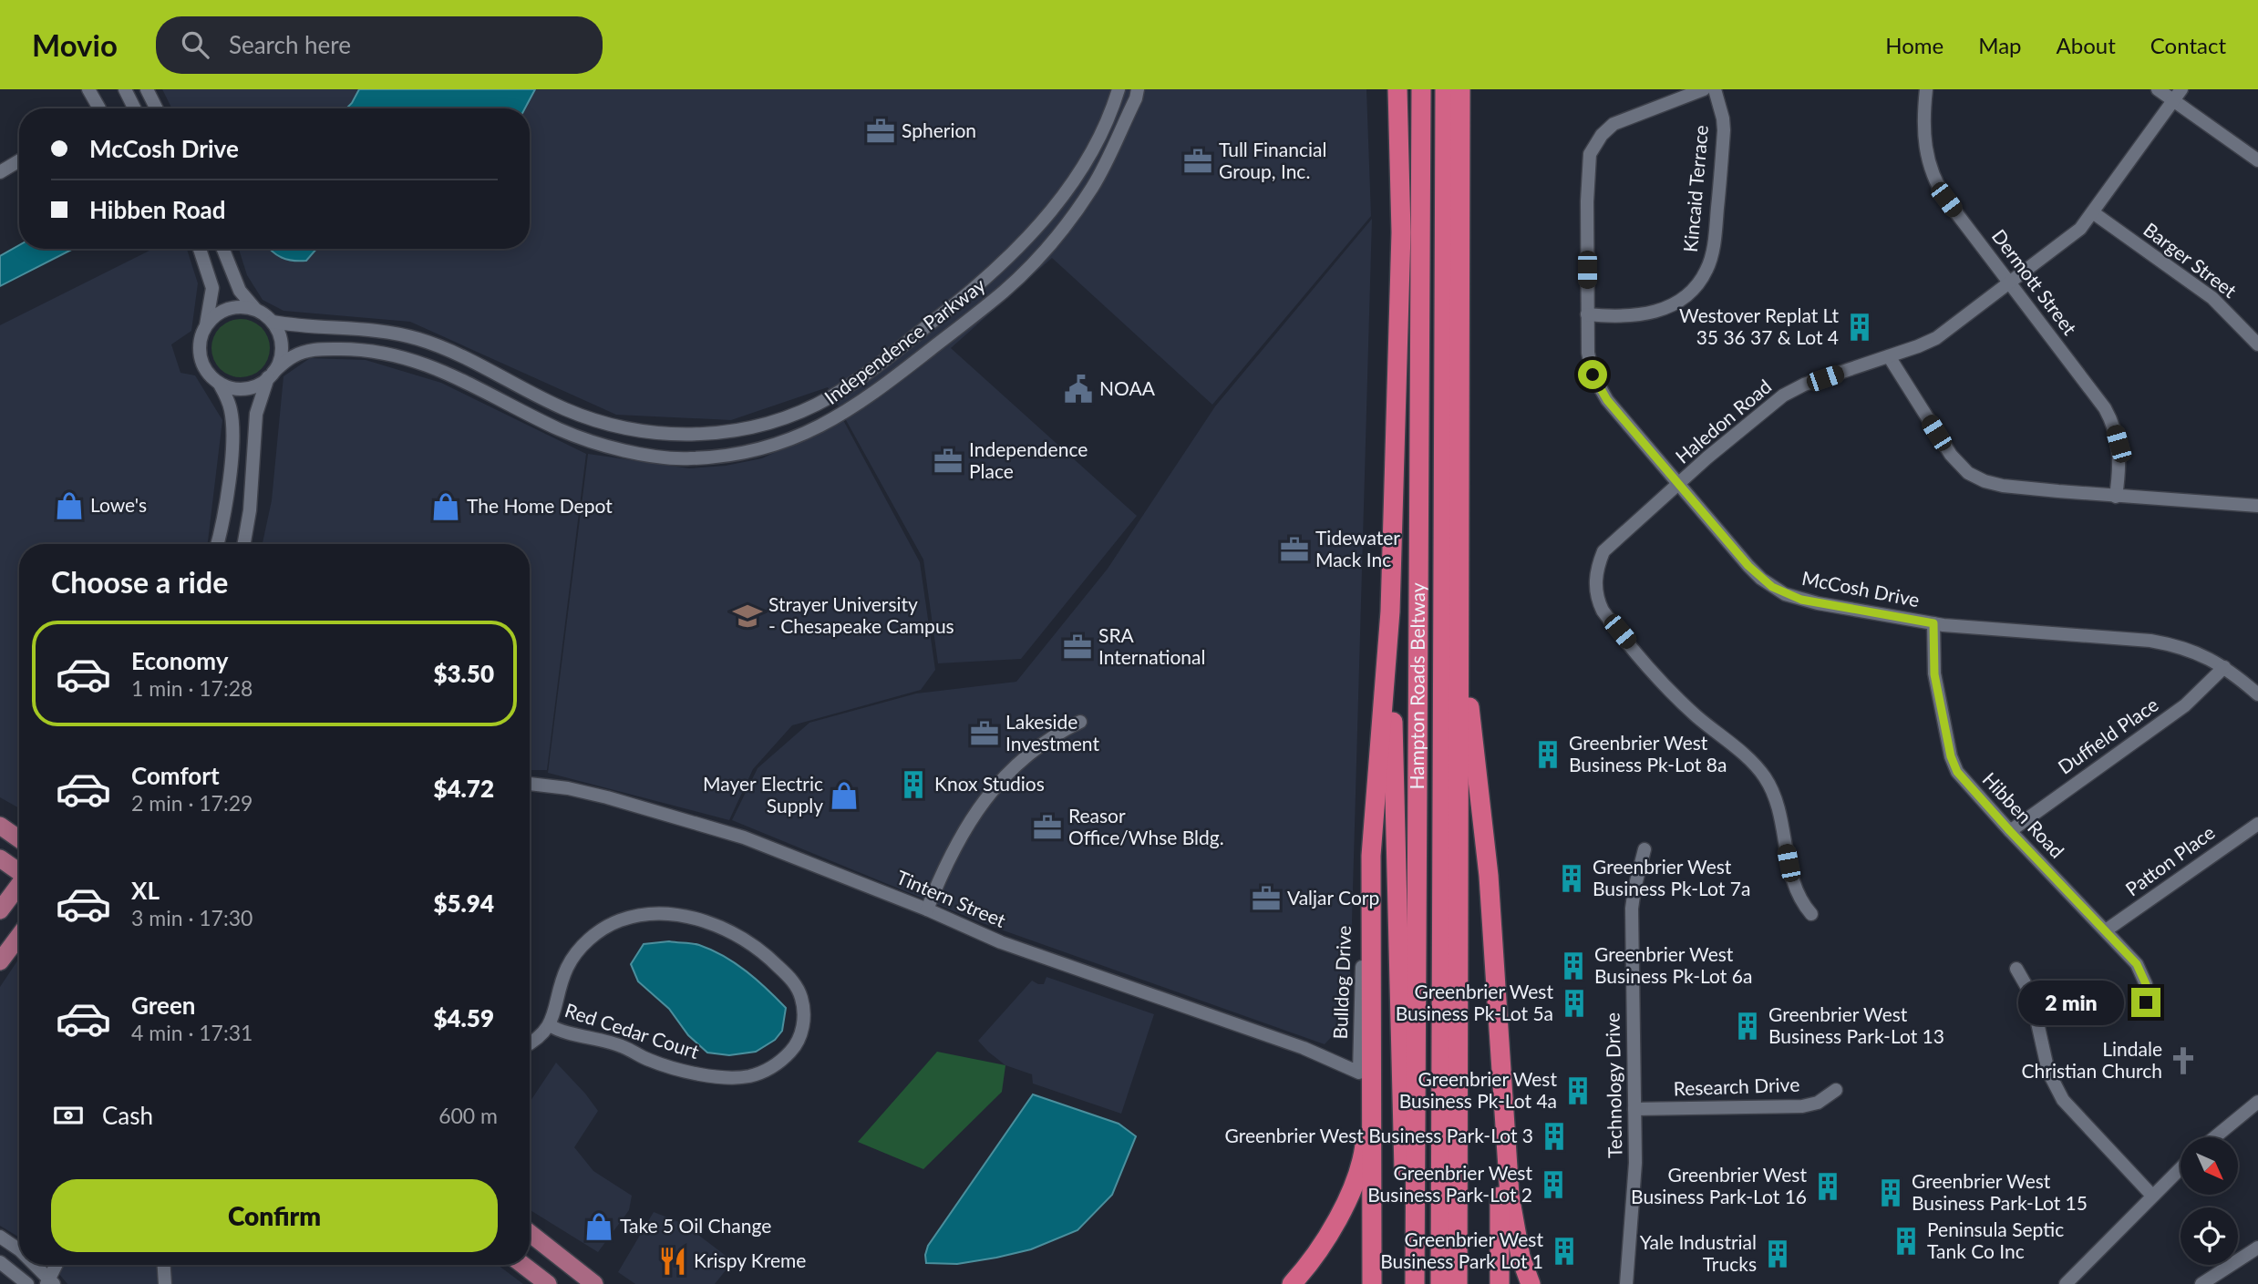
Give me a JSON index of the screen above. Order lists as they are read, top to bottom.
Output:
{
  "streets": {
    "highway": ["Hampton Roads Beltway"],
    "street": [
      "Kincaid Terrace",
      "Barger Street",
      "Dermott Street",
      "Independence Parkway",
      "Haledon Road",
      "McCosh Drive",
      "Duffield Place",
      "Hibben Road",
      "Patton Place",
      "Tintern Street",
      "Bulldog Drive",
      "Red Cedar Court",
      "Technology Drive",
      "Research Drive"
    ]
  },
  "crossings": [
    ["Kincaid Terrace", "McCosh Drive"],
    ["Barger Street", "Haledon Road"],
    ["Dermott Street", "Haledon Road"],
    ["Haledon Road", "McCosh Drive"],
    ["McCosh Drive", "Duffield Place"],
    ["McCosh Drive", "Hibben Road"],
    ["Duffield Place", "Hibben Road"],
    ["Hibben Road", "Patton Place"],
    ["Tintern Street", "Bulldog Drive"],
    ["Technology Drive", "Research Drive"]
  ],
  "places": {
    "office": [
      "Spherion",
      "Tull Financial Group, Inc.",
      "Independence Place",
      "Tidewater Mack Inc",
      "SRA International",
      "Lakeside Investment",
      "Reasor Office/Whse Bldg.",
      "Valjar Corp"
    ],
    "building": [
      "Westover Replat Lt 35 36 37 & Lot 4",
      "Greenbrier West Business Pk-Lot 8a",
      "Knox Studios",
      "Greenbrier West Business Pk-Lot 7a",
      "Greenbrier West Business Pk-Lot 6a",
      "Greenbrier West Business Pk-Lot 5a",
      "Greenbrier West Business Park-Lot 13",
      "Greenbrier West Business Pk-Lot 4a",
      "Greenbrier West Business Park-Lot 3",
      "Greenbrier West Business Park-Lot 2",
      "Greenbrier West Business Park-Lot 16",
      "Greenbrier West Business Park-Lot 15",
      "Peninsula Septic Tank Co Inc",
      "Greenbrier West Business Park Lot 1",
      "Yale Industrial Trucks"
    ],
    "public building": ["NOAA"],
    "shop": [
      "Lowe's",
      "The Home Depot",
      "Mayer Electric Supply",
      "Take 5 Oil Change"
    ],
    "school or university": ["Strayer University - Chesapeake Campus"],
    "church": ["Lindale Christian Church"],
    "restaurant": ["Krispy Kreme"]
  },
  "north": "bottom right",
  "page": {
    "header": "Movio",
    "search": "Search here",
    "nav": [
      "Home",
      "Map",
      "About",
      "Contact"
    ],
    "banner": ["McCosh Drive", "Hibben Road"],
    "heading": "Choose a ride",
    "list": [
      {
        "name": "Economy",
        "note": "1 min · 17:28",
        "value": "$3.50"
      },
      {
        "name": "Comfort",
        "note": "2 min · 17:29",
        "value": "$4.72"
      },
      {
        "name": "XL",
        "note": "3 min · 17:30",
        "value": "$5.94"
      },
      {
        "name": "Green",
        "note": "4 min · 17:31",
        "value": "$4.59"
      }
    ],
    "bubble": "2 min",
    "pay": ["Cash", "600 m"],
    "buttons": "Confirm"
  }
}
